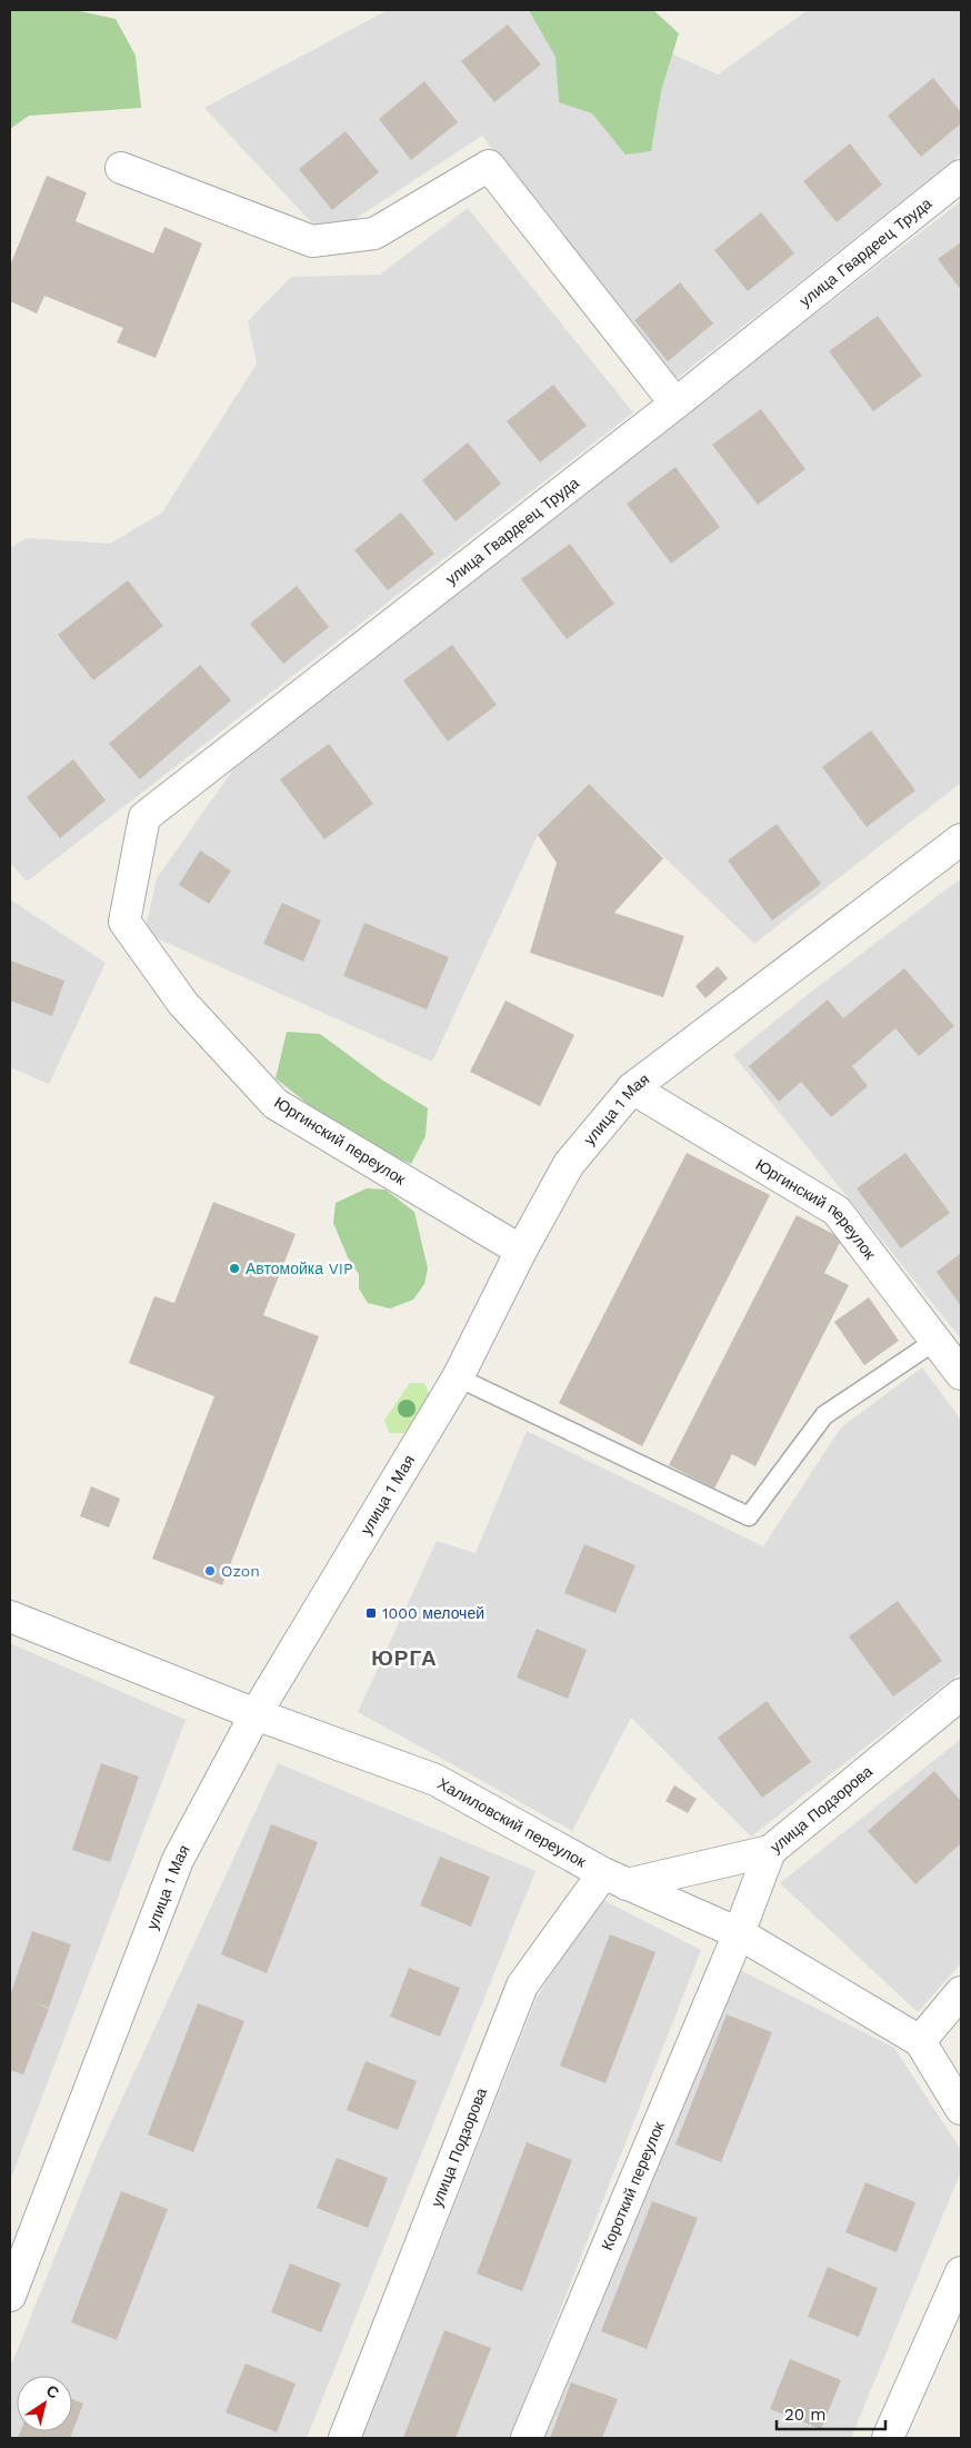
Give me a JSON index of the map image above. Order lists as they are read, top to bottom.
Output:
{
  "streets": {
    "street": [
      "улица Гвардеец Труда",
      "улица 1 Мая",
      "Юргинский переулок",
      "улица Подзорова",
      "Халиловский переулок",
      "Короткий переулок"
    ]
  },
  "crossings": [
    ["улица Гвардеец Труда", "Юргинский переулок"],
    ["улица 1 Мая", "Юргинский переулок"],
    ["улица 1 Мая", "Халиловский переулок"],
    ["улица Подзорова", "Халиловский переулок"],
    ["улица Подзорова", "Короткий переулок"],
    ["Халиловский переулок", "Короткий переулок"]
  ],
  "districts": ["ЮРГА"],
  "places": {
    "other": ["Автомойка VIP", "Ozon"],
    "transit": ["1000 мелочей"]
  },
  "scale_bar": "20 m",
  "north": "top right"
}
